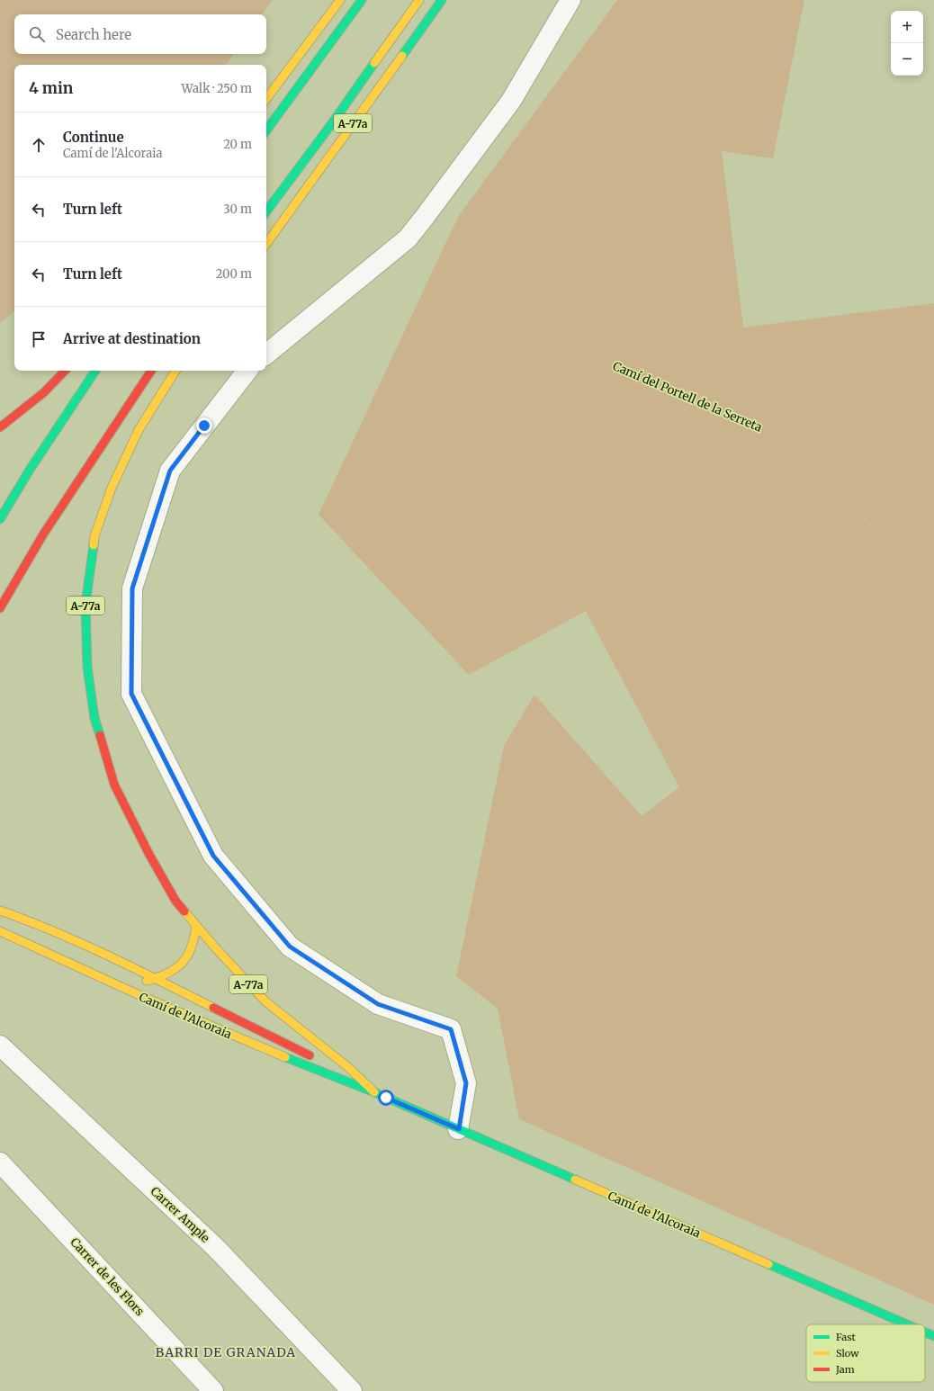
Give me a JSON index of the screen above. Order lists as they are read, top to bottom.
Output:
{
  "streets": {
    "main road": ["A-77a", "Camí de l'Alcoraia"],
    "street": ["Carrer Ample", "Carrer de les Flors"],
    "path": ["Camí del Portell de la Serreta"]
  },
  "crossings": [
    ["A-77a", "Camí de l'Alcoraia"]
  ],
  "districts": ["BARRI DE GRANADA"],
  "legend": ["Fast", "Slow", "Jam"],
  "page": {
    "map_buttons": ["+", "−"],
    "search": "Search here",
    "heading": ["4 min", "Walk · 250 m"],
    "list": [
      ["Continue", "Camí de l'Alcoraia", "20 m"],
      ["Turn left", "30 m"],
      ["Turn left", "200 m"],
      "Arrive at destination"
    ]
  }
}
